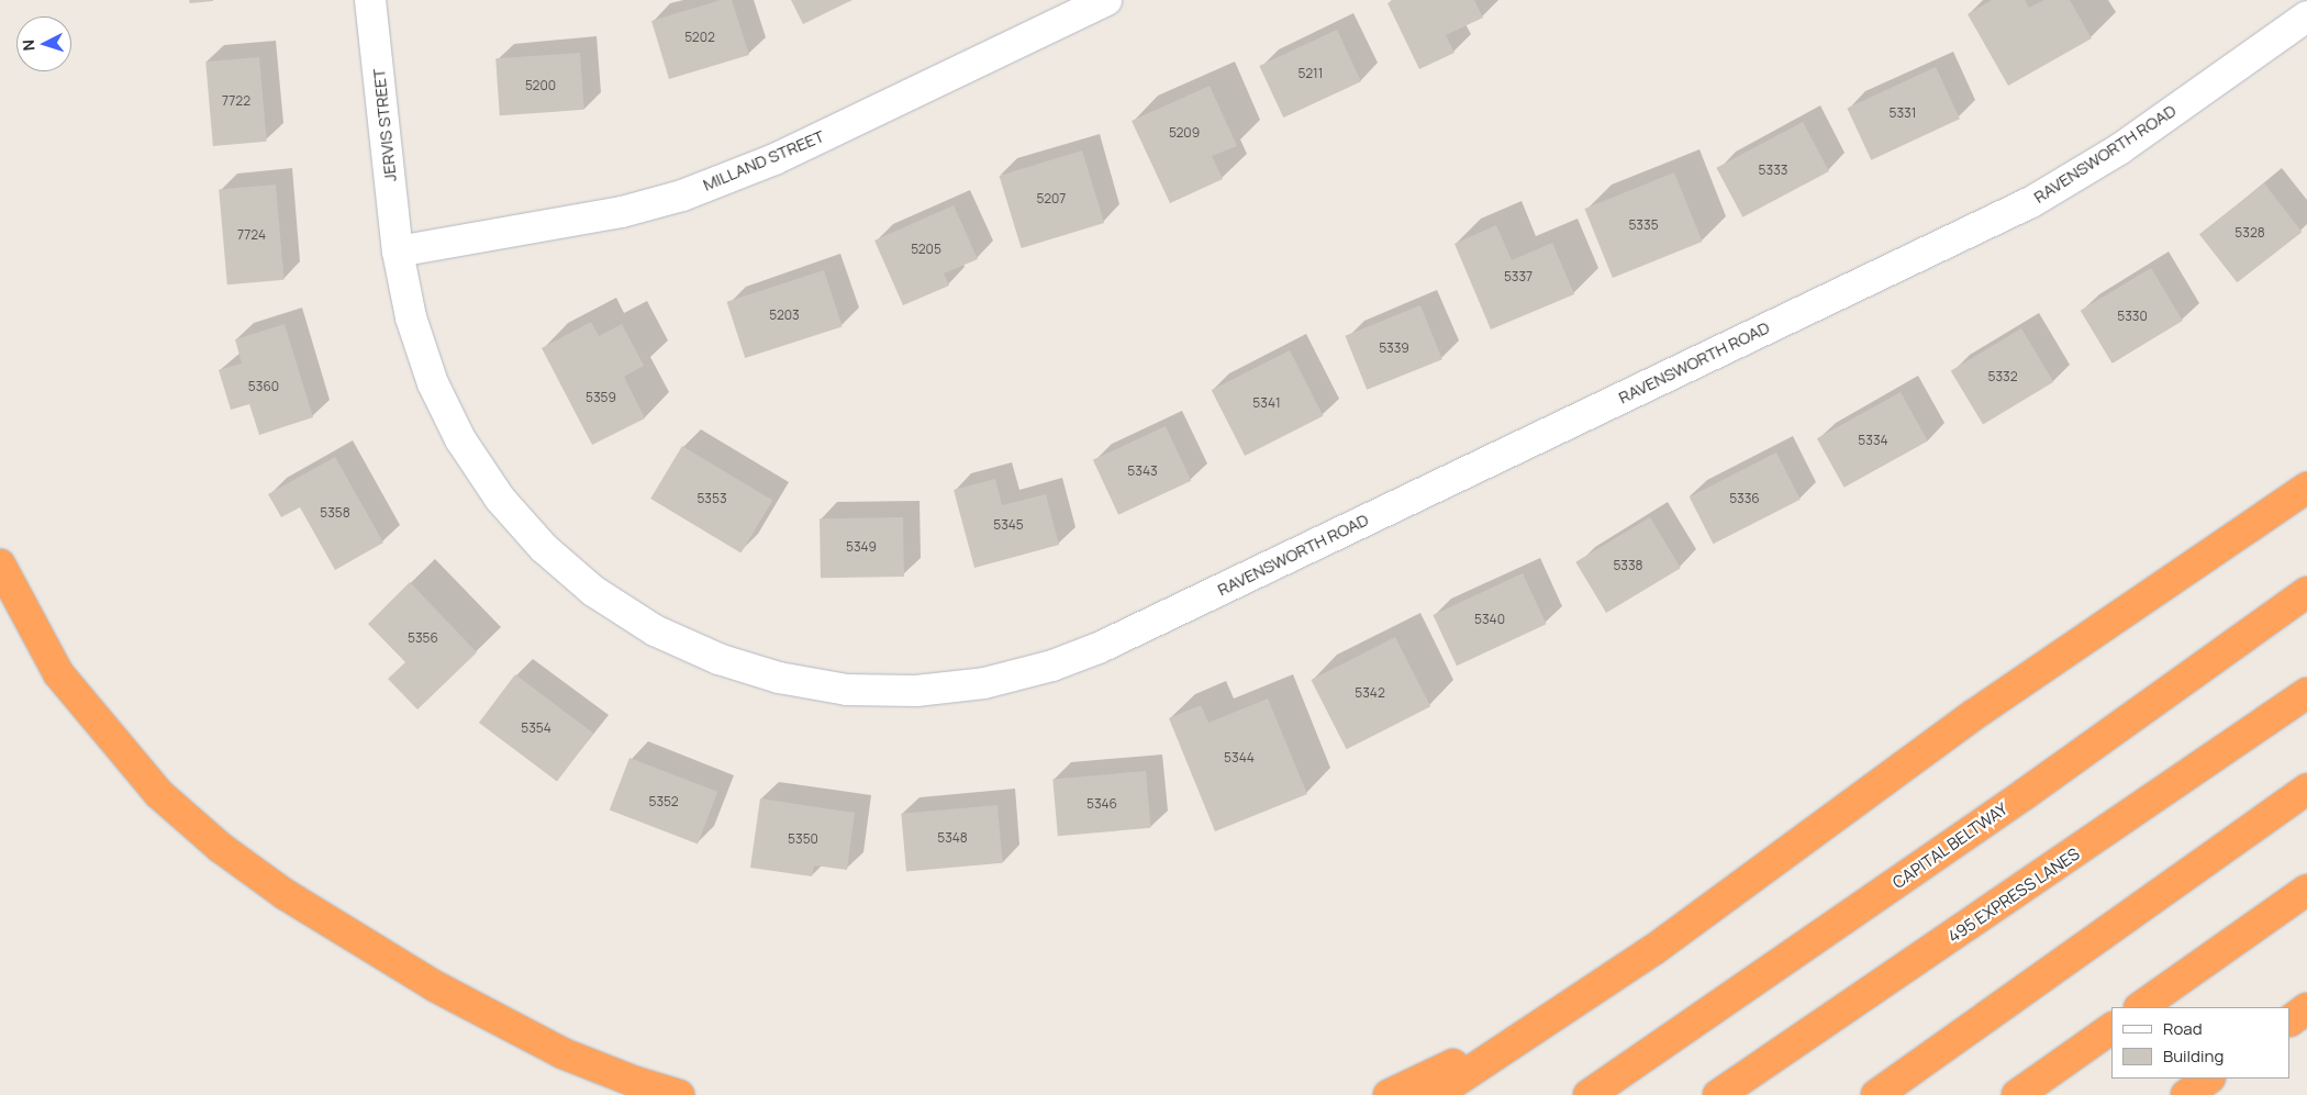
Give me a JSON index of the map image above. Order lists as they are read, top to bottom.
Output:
{
  "streets": {
    "highway": ["CAPITAL BELTWAY", "495 EXPRESS LANES"],
    "street": ["JERVIS STREET", "RAVENSWORTH ROAD", "MILLAND STREET"]
  },
  "crossings": [
    ["JERVIS STREET", "RAVENSWORTH ROAD"],
    ["JERVIS STREET", "MILLAND STREET"],
    ["RAVENSWORTH ROAD", "MILLAND STREET"]
  ],
  "house_numbers": [
    "5202",
    "5211",
    "5200",
    "7722",
    "5331",
    "5209",
    "5333",
    "5207",
    "5335",
    "5328",
    "7724",
    "5205",
    "5337",
    "5203",
    "5330",
    "5339",
    "5332",
    "5360",
    "5359",
    "5341",
    "5334",
    "5343",
    "5353",
    "5336",
    "5358",
    "5345",
    "5349",
    "5338",
    "5340",
    "5356",
    "5342",
    "5354",
    "5344",
    "5352",
    "5346",
    "5348",
    "5350"
  ],
  "legend": ["Road", "Building"],
  "north": "left"
}
